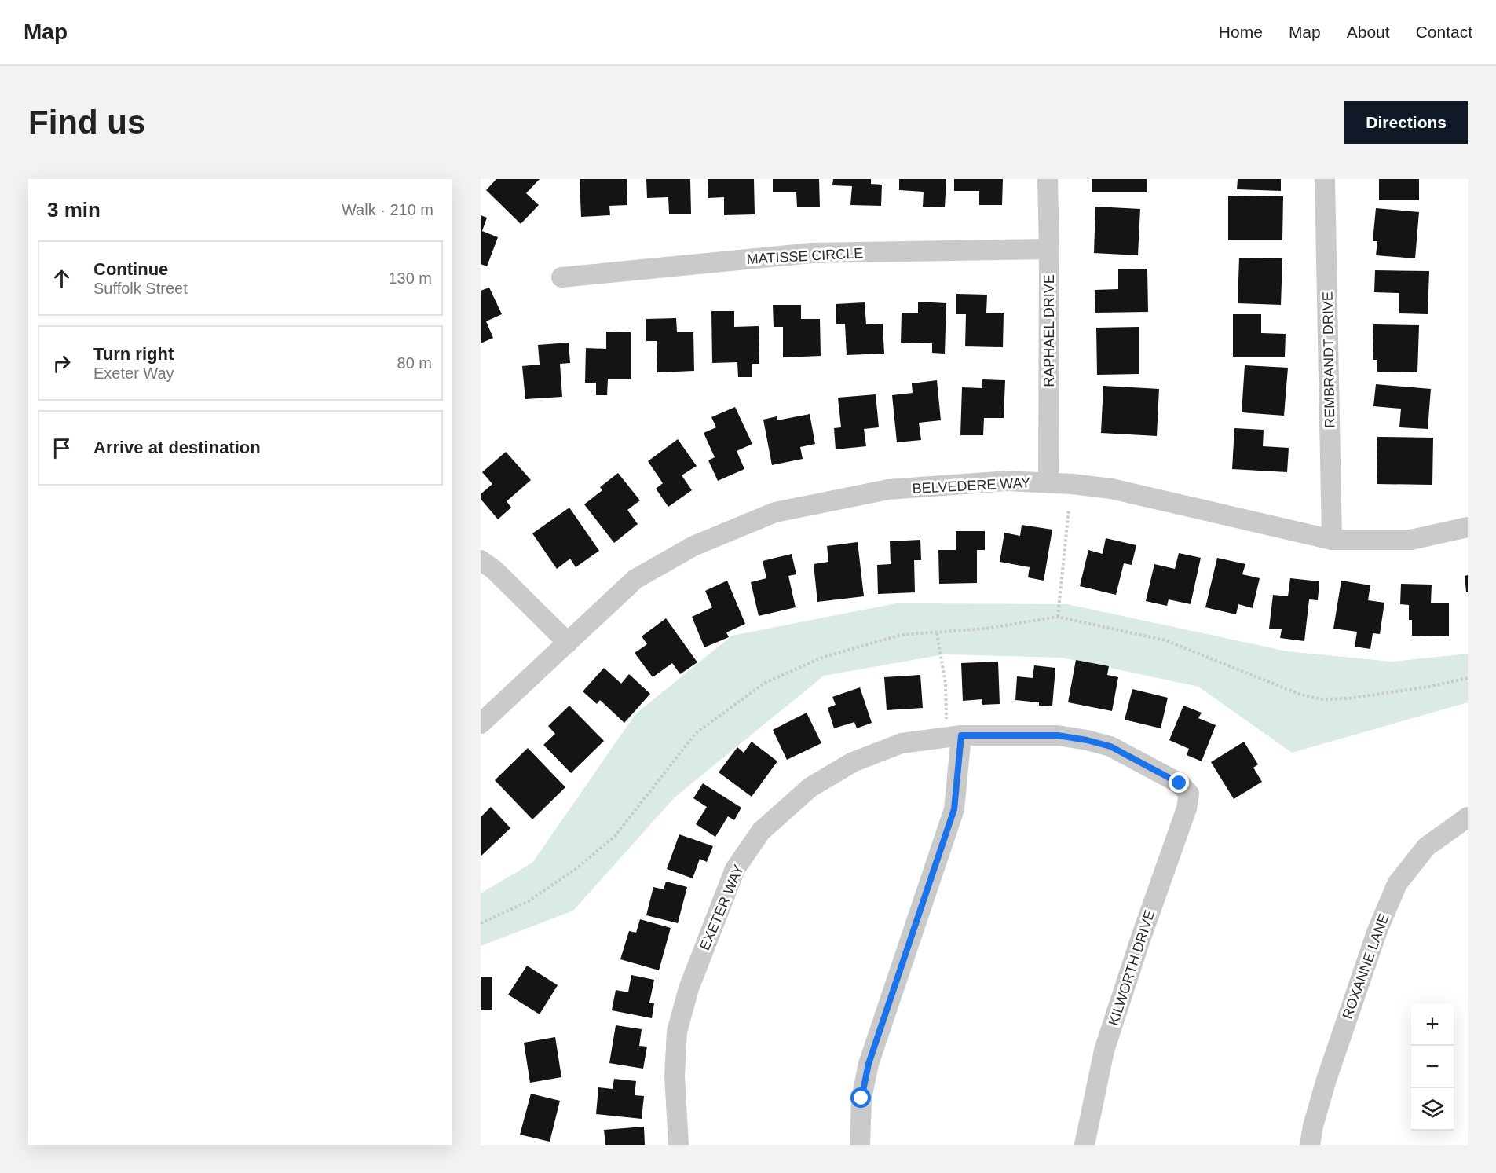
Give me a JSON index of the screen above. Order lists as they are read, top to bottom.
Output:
{
  "streets": {
    "street": [
      "MATISSE CIRCLE",
      "RAPHAEL DRIVE",
      "REMBRANDT DRIVE",
      "BELVEDERE WAY",
      "EXETER WAY",
      "ROXANNE LANE",
      "KILWORTH DRIVE"
    ]
  },
  "crossings": [
    ["MATISSE CIRCLE", "RAPHAEL DRIVE"],
    ["RAPHAEL DRIVE", "BELVEDERE WAY"],
    ["REMBRANDT DRIVE", "BELVEDERE WAY"],
    ["EXETER WAY", "KILWORTH DRIVE"]
  ],
  "page": {
    "header": "Map",
    "nav": [
      "Home",
      "Map",
      "About",
      "Contact"
    ],
    "buttons": "Directions",
    "title": "Find us",
    "heading": ["3 min", "Walk · 210 m"],
    "list": [
      ["Continue", "Suffolk Street", "130 m"],
      ["Turn right", "Exeter Way", "80 m"],
      "Arrive at destination"
    ],
    "map_buttons": ["+", "−"]
  }
}
